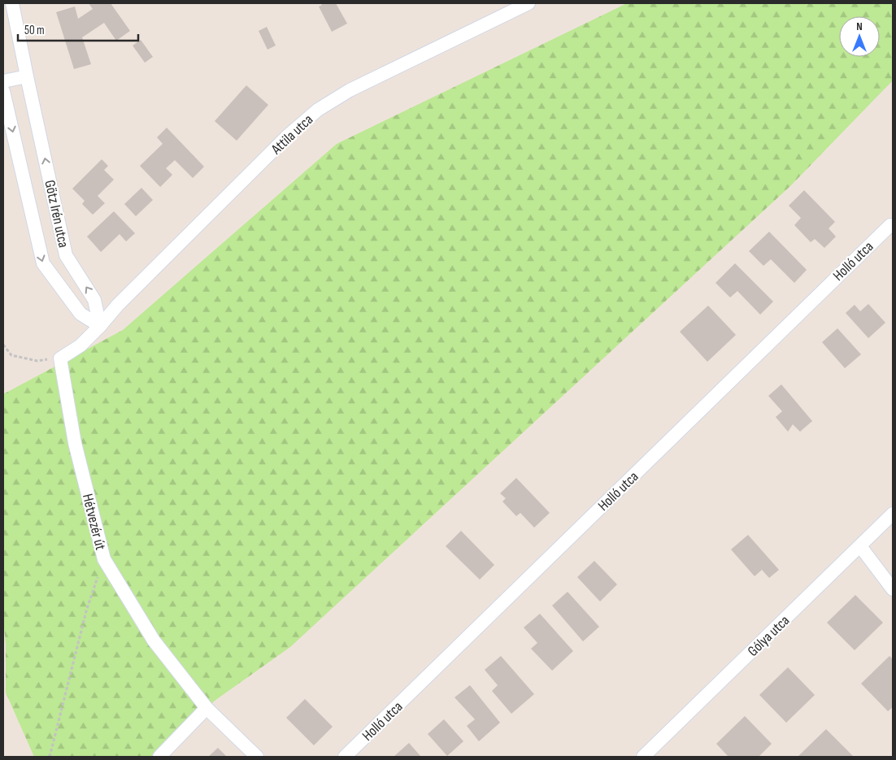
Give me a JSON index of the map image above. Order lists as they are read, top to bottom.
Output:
{
  "streets": {
    "street": [
      "Attila utca",
      "Götz Irén utca",
      "Holló utca",
      "Hétvezér út",
      "Gólya utca"
    ]
  },
  "crossings": [
    ["Attila utca", "Götz Irén utca"]
  ],
  "scale_bar": "50 m",
  "north": "top"
}
